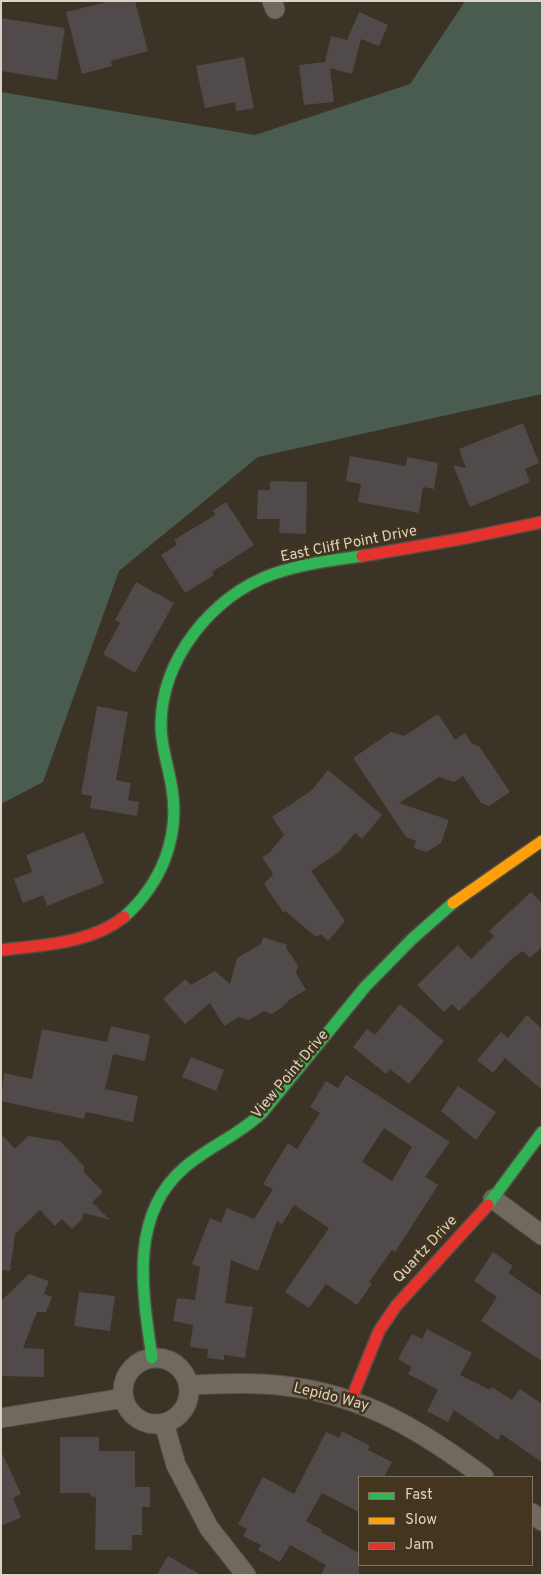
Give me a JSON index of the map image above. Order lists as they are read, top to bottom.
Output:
{
  "streets": {
    "street": [
      "East Cliff Point Drive",
      "View Point Drive",
      "Quartz Drive",
      "Lepido Way"
    ]
  },
  "crossings": [
    ["View Point Drive", "Lepido Way"],
    ["Quartz Drive", "Lepido Way"]
  ],
  "legend": ["Fast", "Slow", "Jam"]
}
